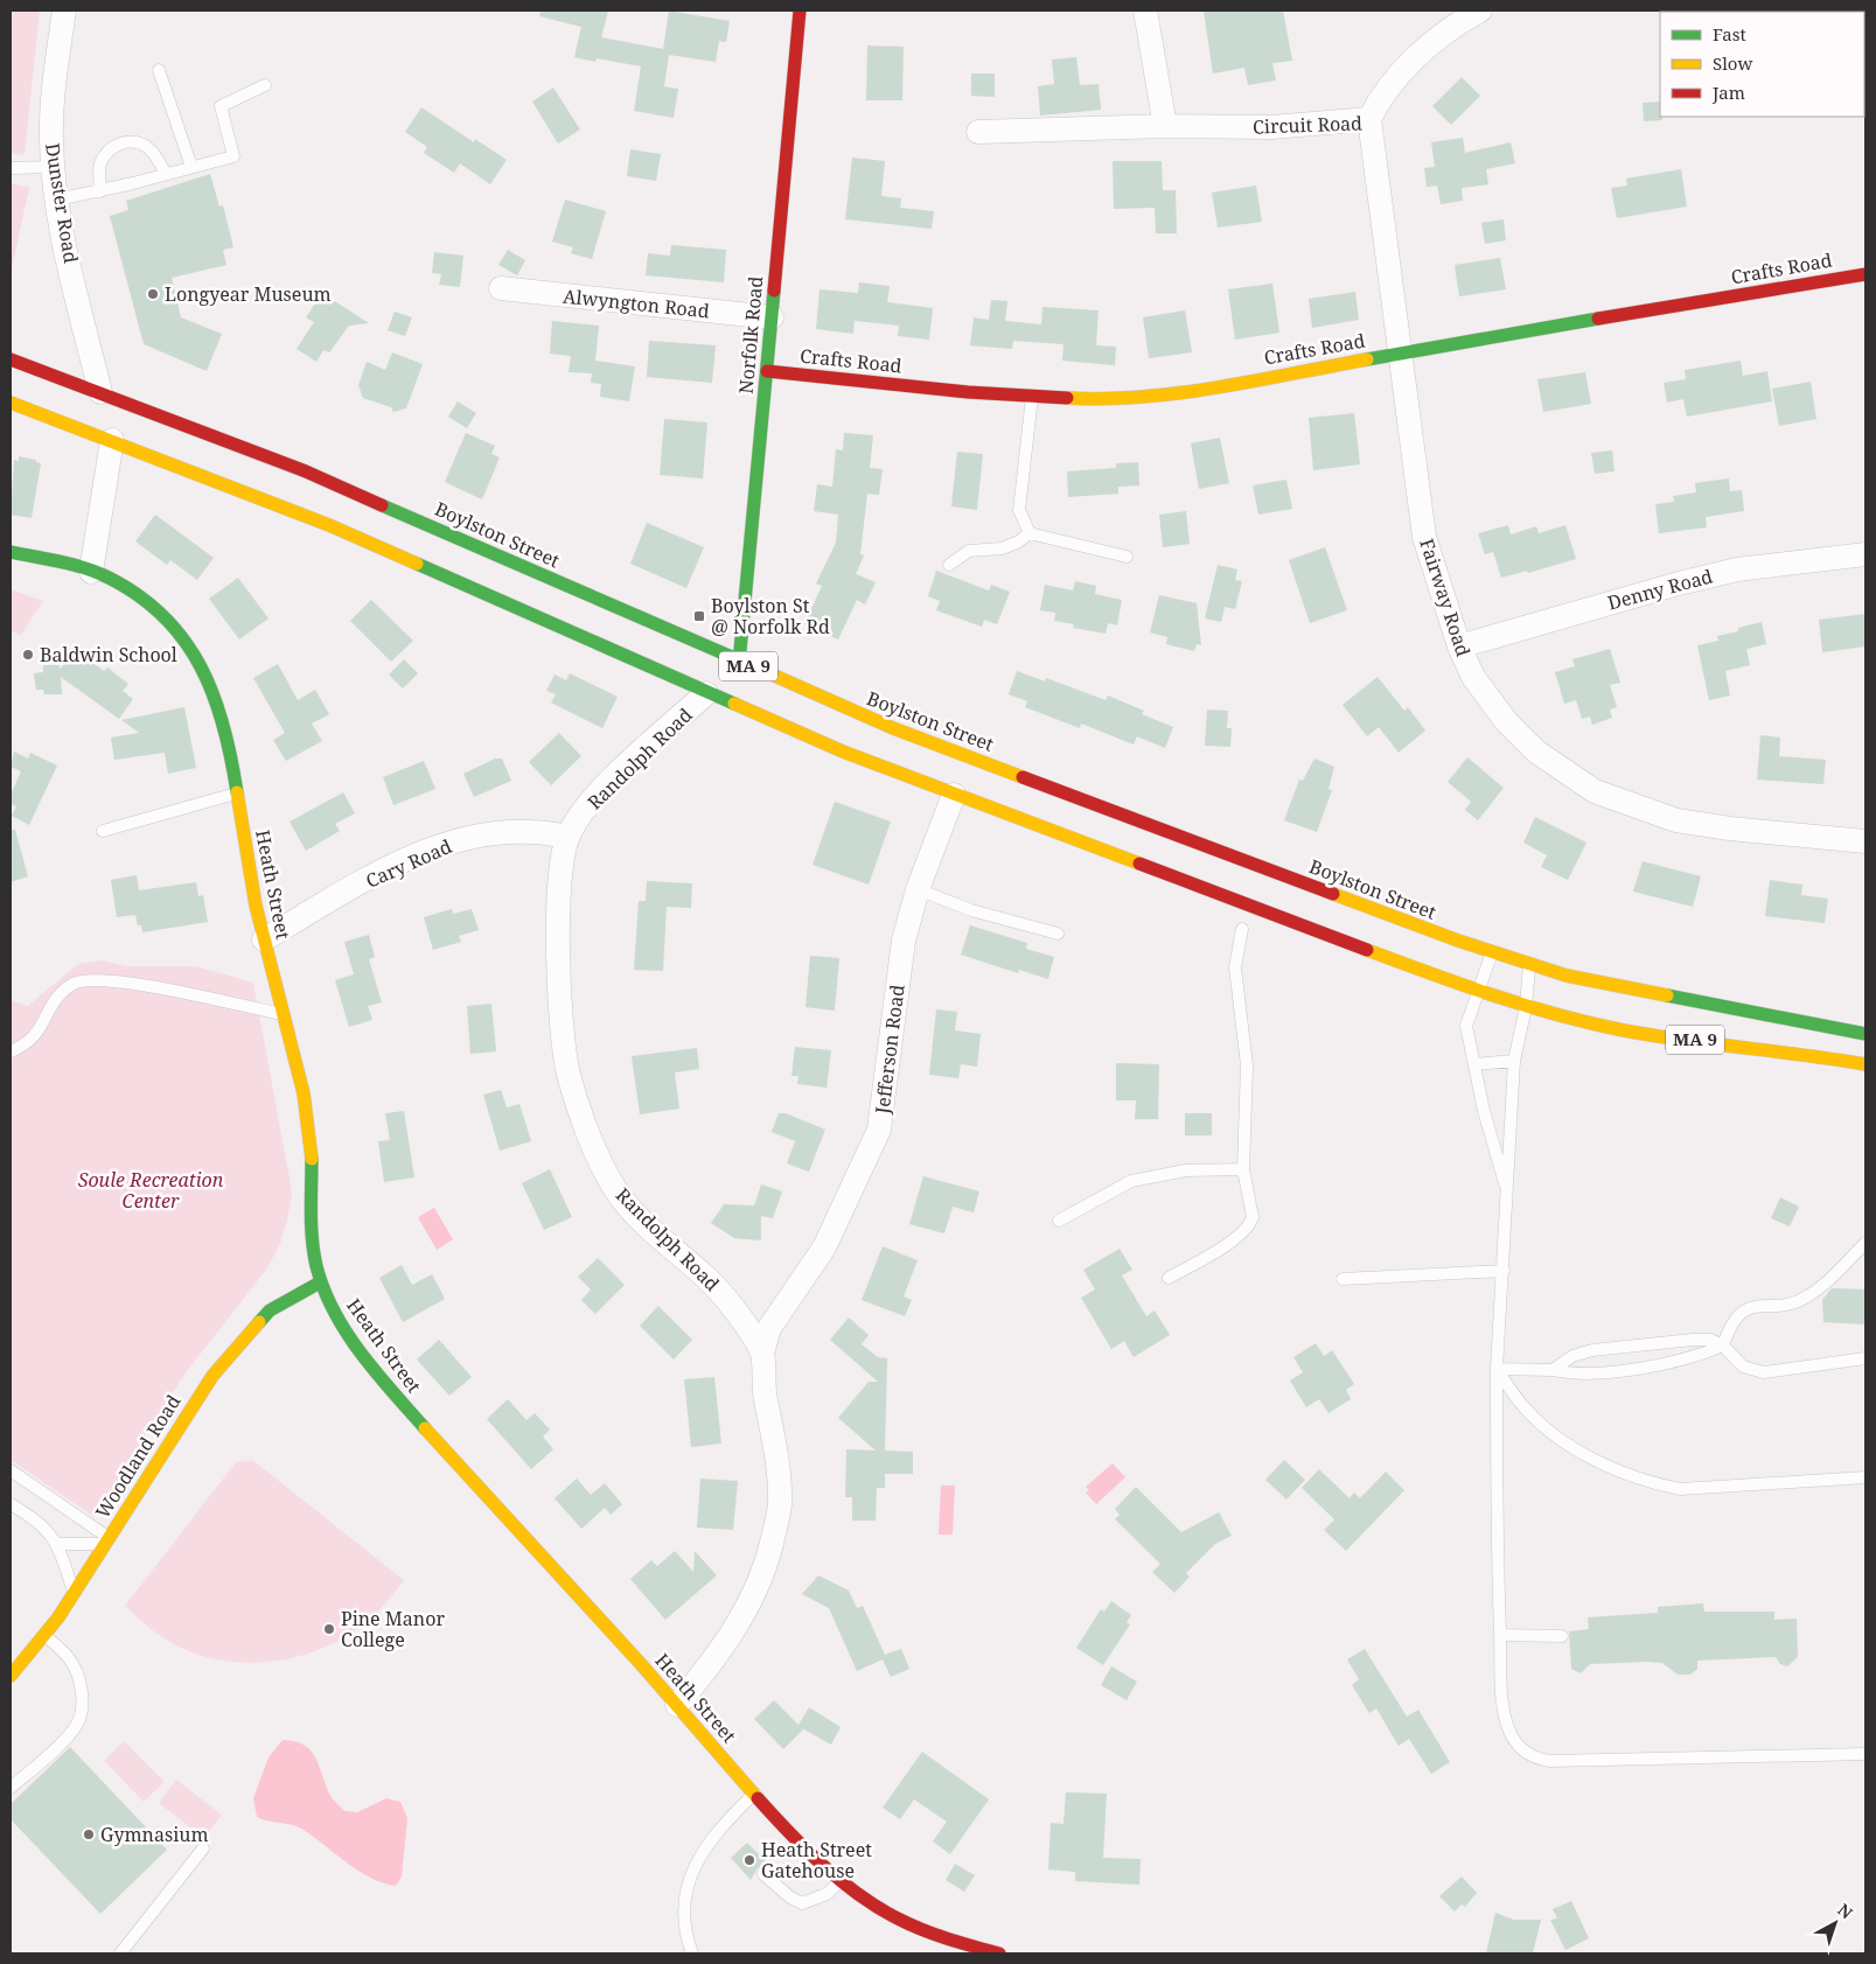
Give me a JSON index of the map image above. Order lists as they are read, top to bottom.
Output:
{
  "streets": {
    "main road": [
      "Crafts Road",
      "Norfolk Road",
      "Boylston Street",
      "MA 9",
      "Heath Street",
      "Woodland Road"
    ],
    "street": [
      "Circuit Road",
      "Dunster Road",
      "Alwyngton Road",
      "Denny Road",
      "Fairway Road",
      "Randolph Road",
      "Cary Road",
      "Jefferson Road"
    ]
  },
  "crossings": [
    ["Circuit Road", "Crafts Road"],
    ["Circuit Road", "Fairway Road"],
    ["Dunster Road", "Boylston Street"],
    ["Crafts Road", "Norfolk Road"],
    ["Crafts Road", "Fairway Road"],
    ["Alwyngton Road", "Norfolk Road"],
    ["Norfolk Road", "Boylston Street"],
    ["Denny Road", "Fairway Road"],
    ["MA 9", "Randolph Road"],
    ["MA 9", "Jefferson Road"],
    ["Randolph Road", "Cary Road"],
    ["Randolph Road", "Jefferson Road"],
    ["Cary Road", "Heath Street"],
    ["Heath Street", "Woodland Road"]
  ],
  "parks": ["Soule Recreation Center"],
  "places": {
    "other": [
      "Longyear Museum",
      "Baldwin School",
      "Pine Manor College",
      "Gymnasium",
      "Heath Street Gatehouse"
    ],
    "transit": ["Boylston St @ Norfolk Rd"]
  },
  "legend": ["Fast", "Slow", "Jam"],
  "north": "top right"
}
